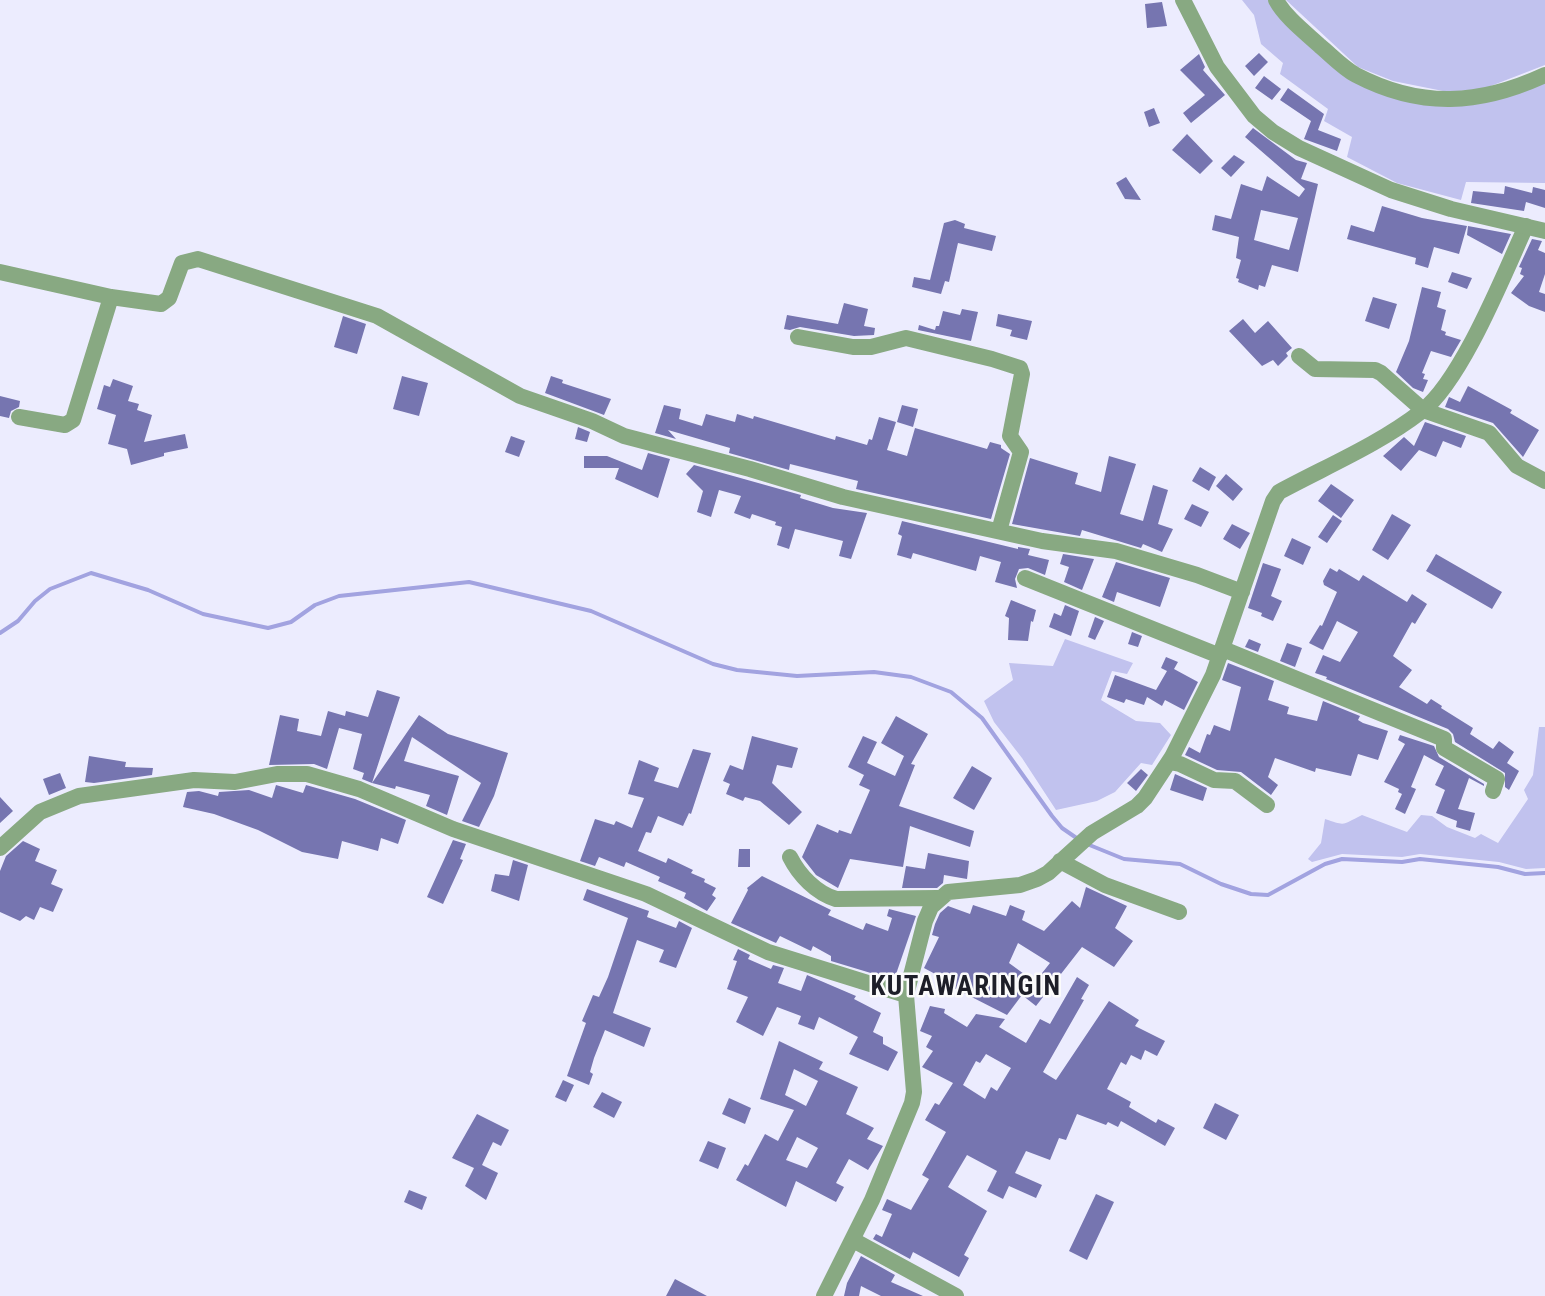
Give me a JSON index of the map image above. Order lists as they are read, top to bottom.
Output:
{
  "districts": ["KUTAWARINGIN"]
}
